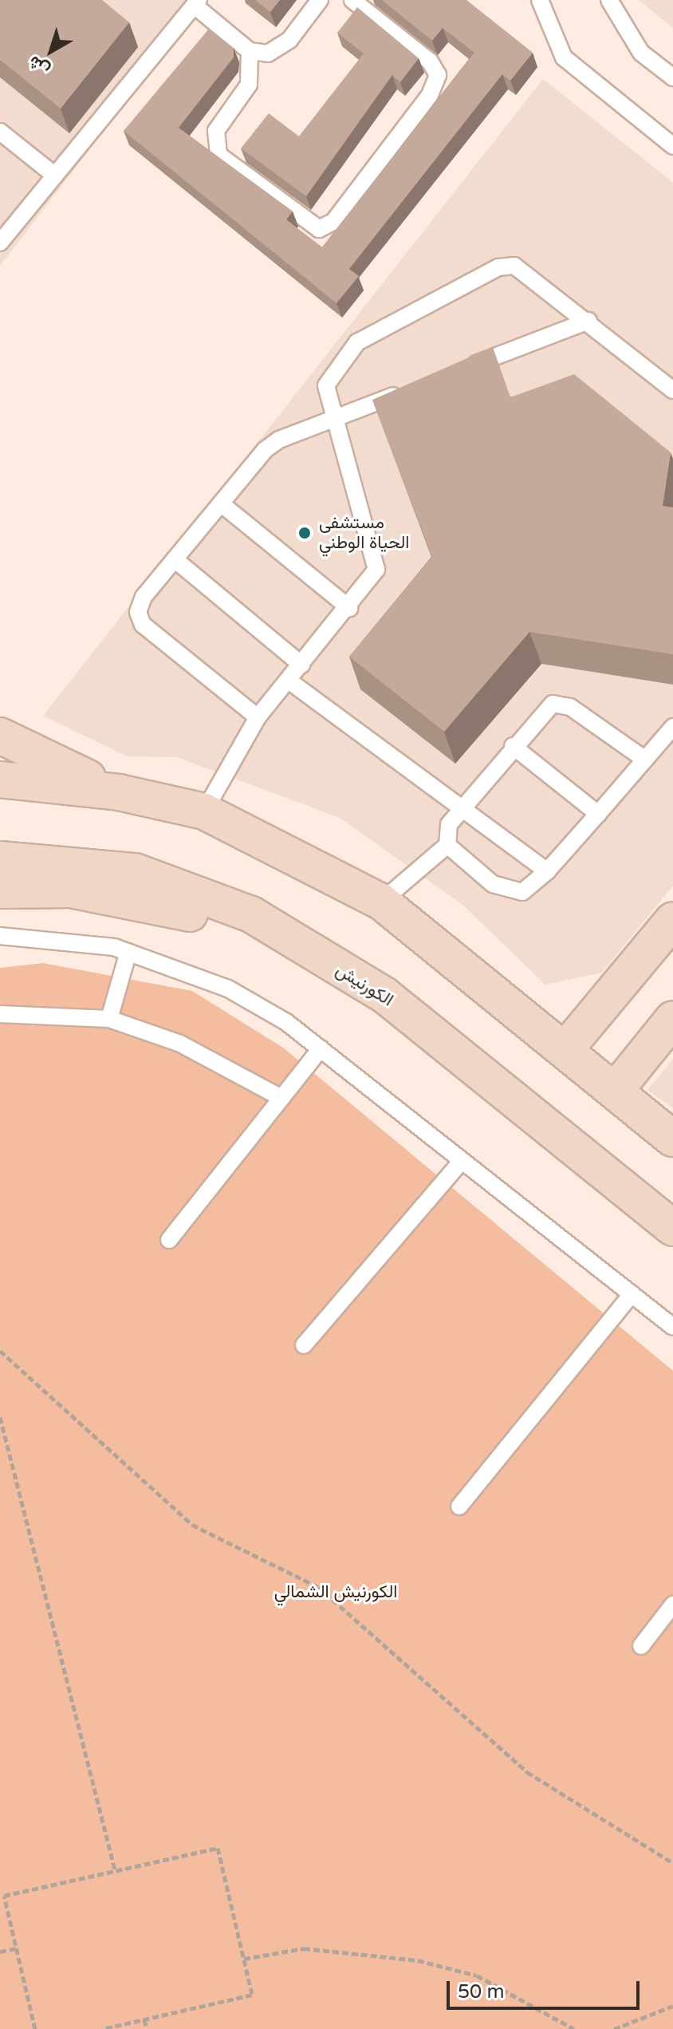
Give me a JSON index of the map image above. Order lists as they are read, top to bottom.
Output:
{
  "streets": {
    "main road": ["الكورنيش"]
  },
  "parks": ["الكورنيش الشمالي"],
  "places": ["مستشفى الحياة الوطني"],
  "scale_bar": "50 m",
  "north": "bottom left"
}
